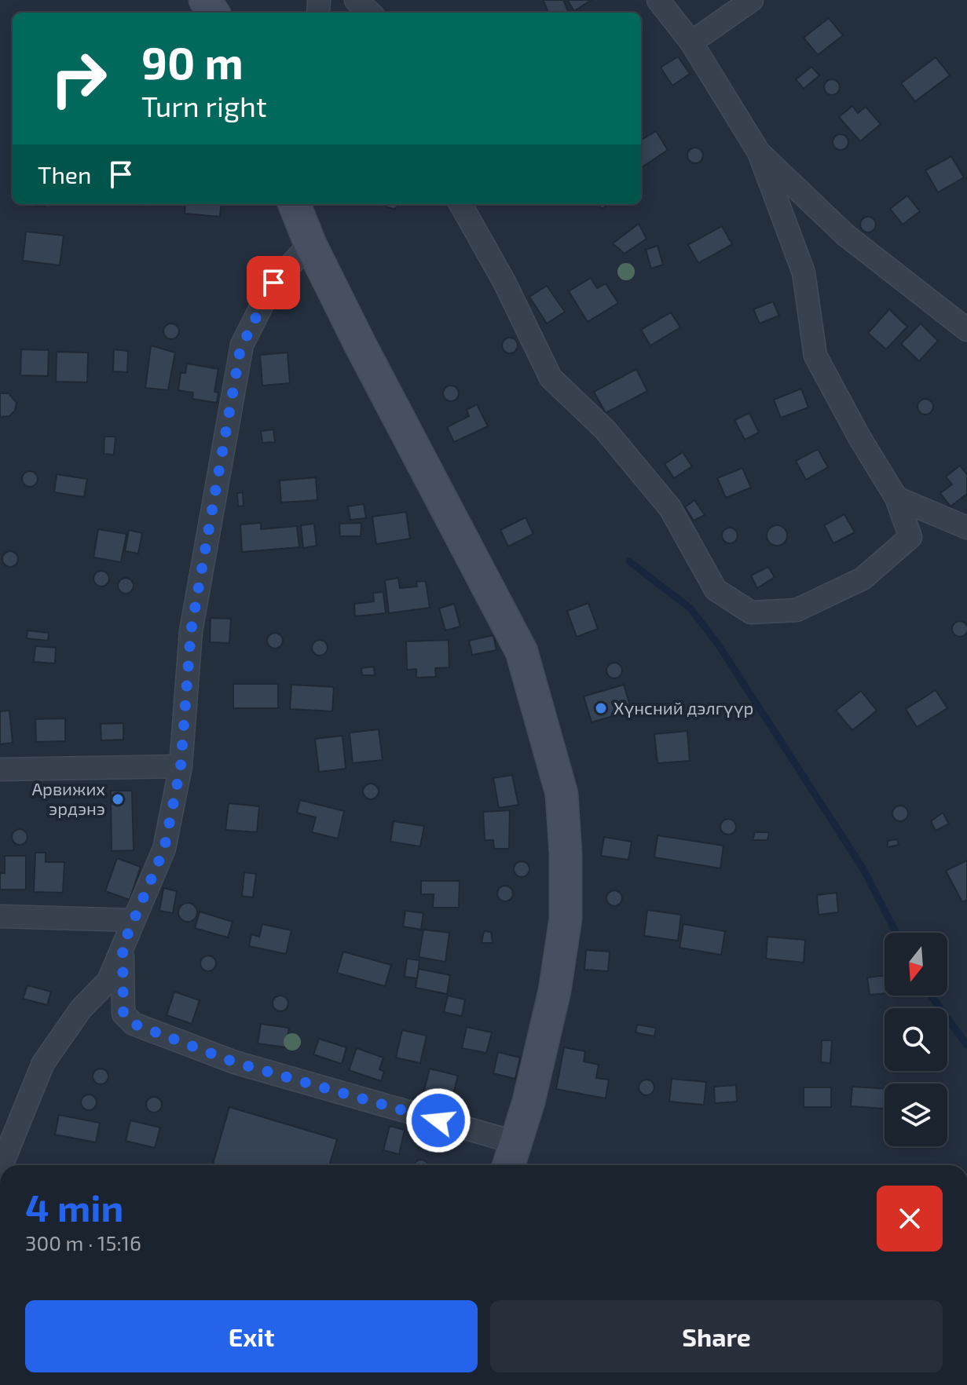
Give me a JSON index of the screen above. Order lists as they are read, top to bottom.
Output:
{
  "places": ["Хүнсний дэлгүүр", "Арвижих эрдэнэ"],
  "north": "bottom",
  "page": {
    "turn": ["90 m", "Turn right"],
    "then": "Then",
    "heading": ["4 min", "300 m · 15:16"],
    "buttons": ["Exit", "Share"]
  }
}
